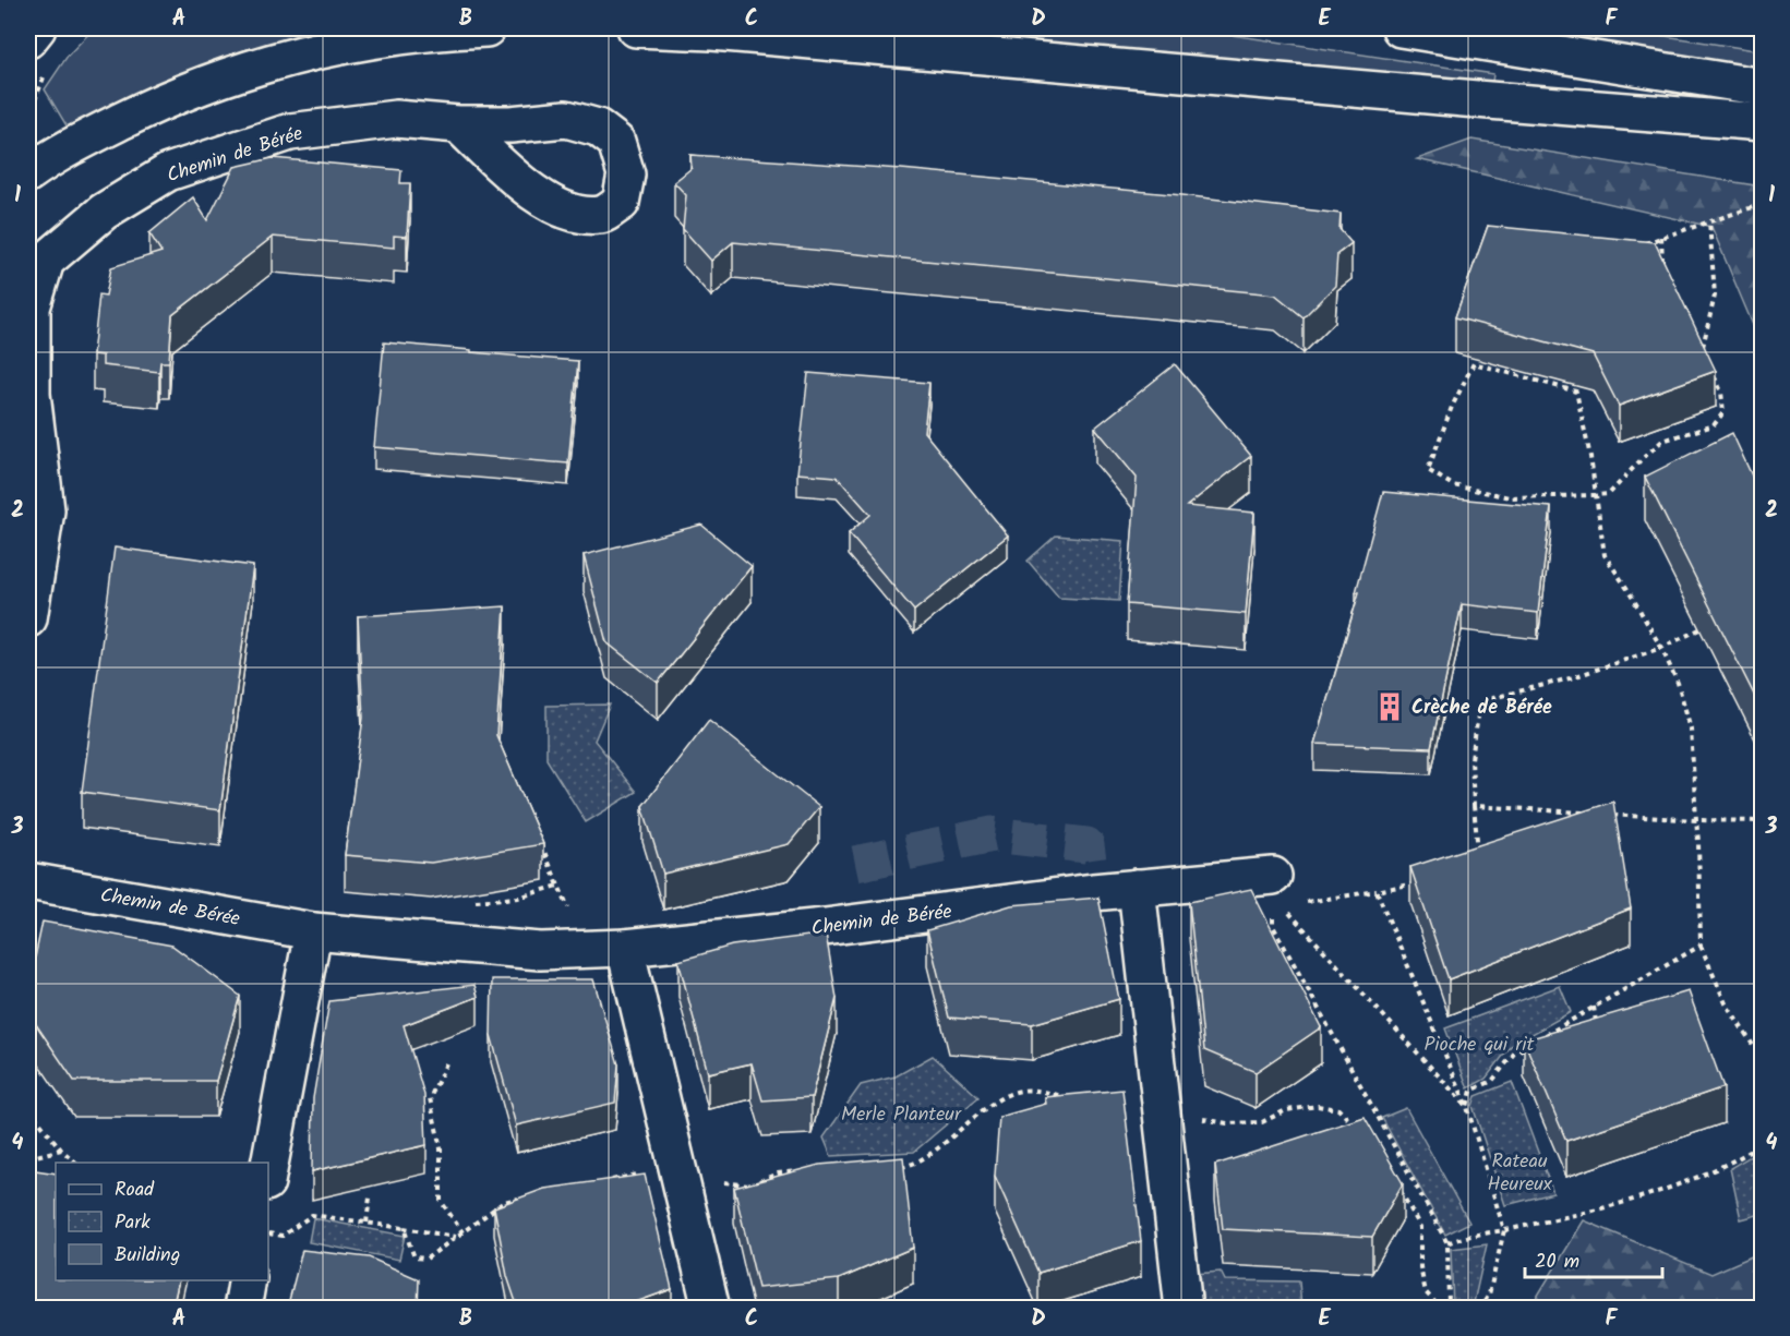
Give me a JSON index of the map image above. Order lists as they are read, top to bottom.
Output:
{
  "streets": {
    "main road": ["Chemin de Bérée"]
  },
  "parks": ["Pioche qui rit", "Merle Planteur", "Rateau Heureux"],
  "places": {
    "building": ["Crèche de Bérée"]
  },
  "legend": ["Road", "Park", "Building"],
  "scale_bar": "20 m",
  "grid": {
    "columns": [
      "A",
      "B",
      "C",
      "D",
      "E",
      "F"
    ],
    "rows": [
      "1",
      "2",
      "3",
      "4"
    ]
  }
}
